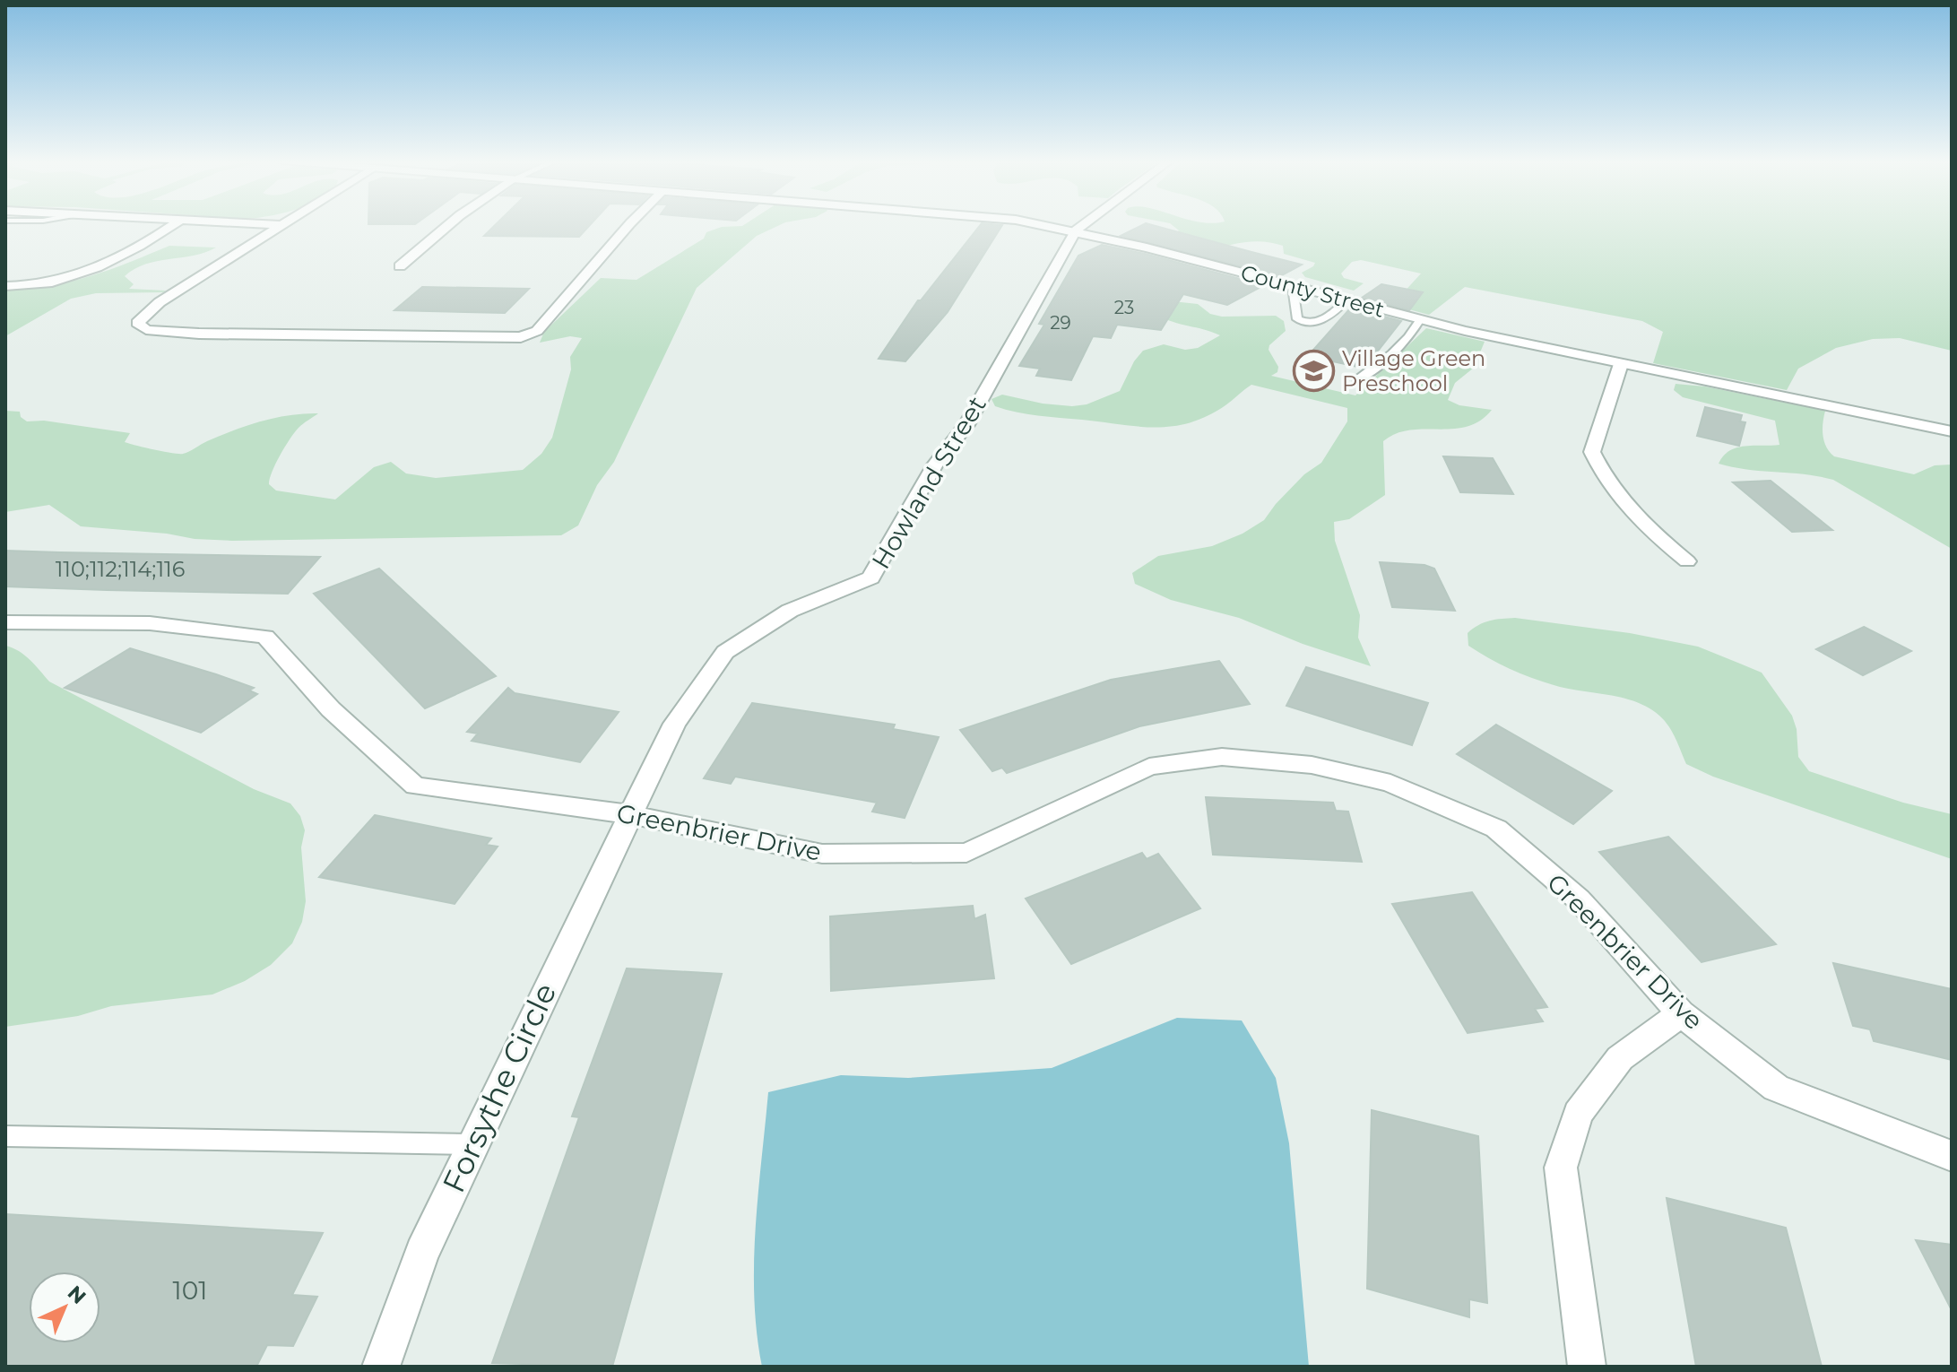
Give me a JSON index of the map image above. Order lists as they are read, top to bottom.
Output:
{
  "streets": {
    "street": [
      "County Street",
      "Howland Street",
      "Greenbrier Drive",
      "Forsythe Circle"
    ]
  },
  "crossings": [
    ["County Street", "Howland Street"],
    ["Howland Street", "Greenbrier Drive"],
    ["Howland Street", "Forsythe Circle"],
    ["Greenbrier Drive", "Forsythe Circle"]
  ],
  "places": {
    "school or university": ["Village Green Preschool"]
  },
  "house_numbers": [
    "23",
    "29",
    "110;112;114;116",
    "101"
  ],
  "north": "top right"
}
